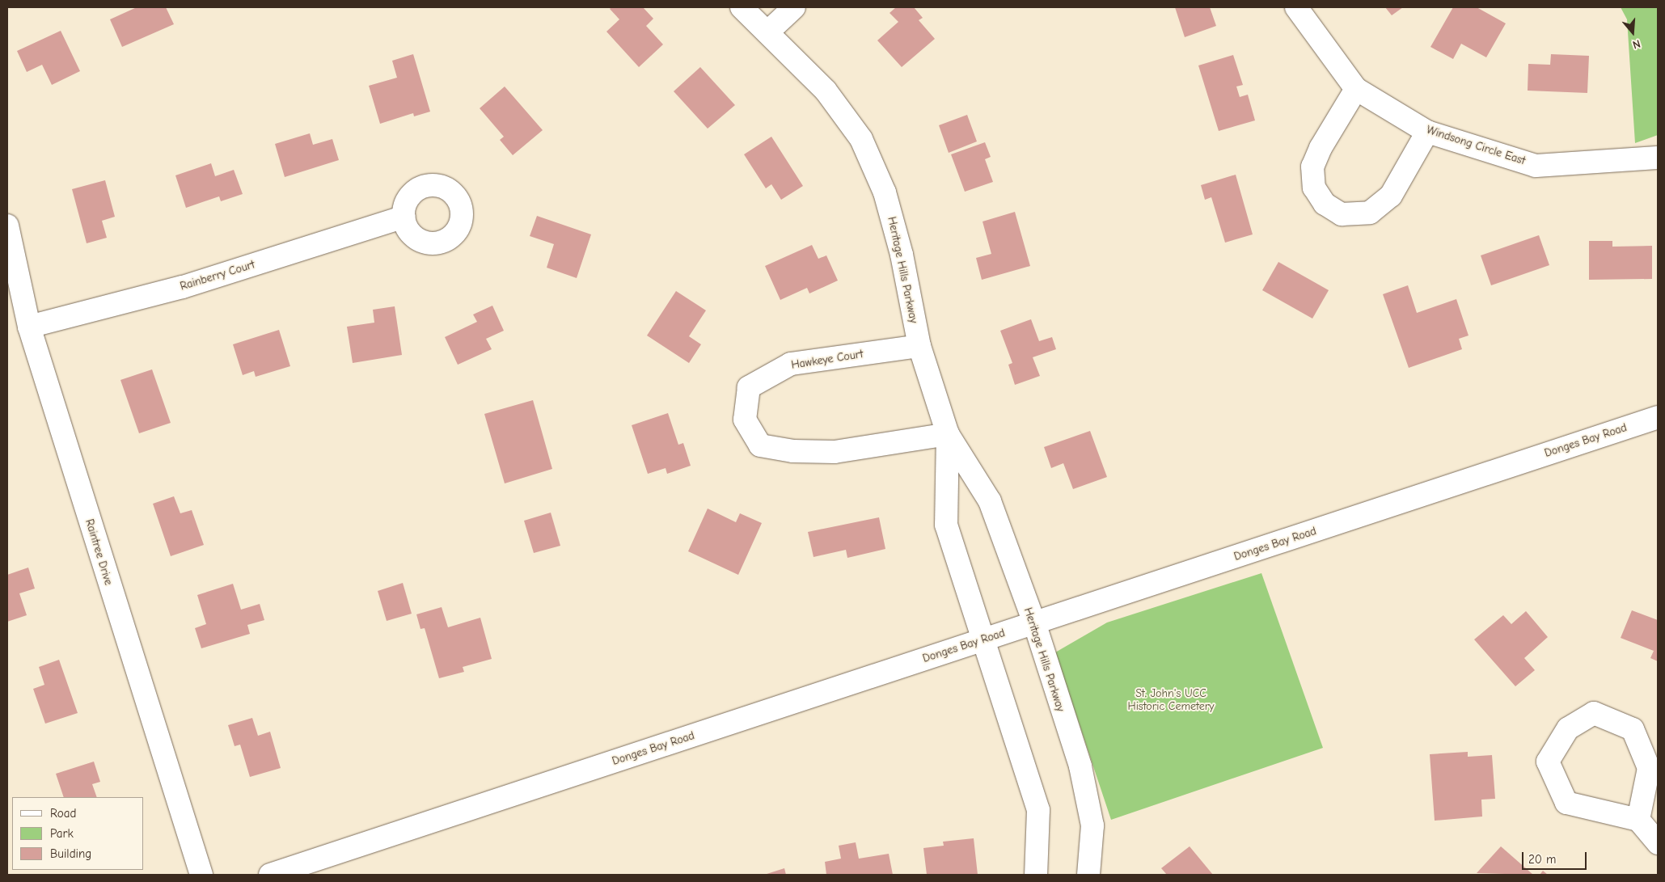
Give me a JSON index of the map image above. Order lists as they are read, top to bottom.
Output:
{
  "streets": {
    "street": [
      "Windsong Circle East",
      "Heritage Hills Parkway",
      "Rainberry Court",
      "Hawkeye Court",
      "Donges Bay Road",
      "Raintree Drive"
    ]
  },
  "crossings": [
    ["Heritage Hills Parkway", "Hawkeye Court"],
    ["Heritage Hills Parkway", "Donges Bay Road"],
    ["Rainberry Court", "Raintree Drive"]
  ],
  "parks": ["St. John's UCC Historic Cemetery"],
  "legend": ["Road", "Park", "Building"],
  "scale_bar": "20 m",
  "north": "bottom"
}
